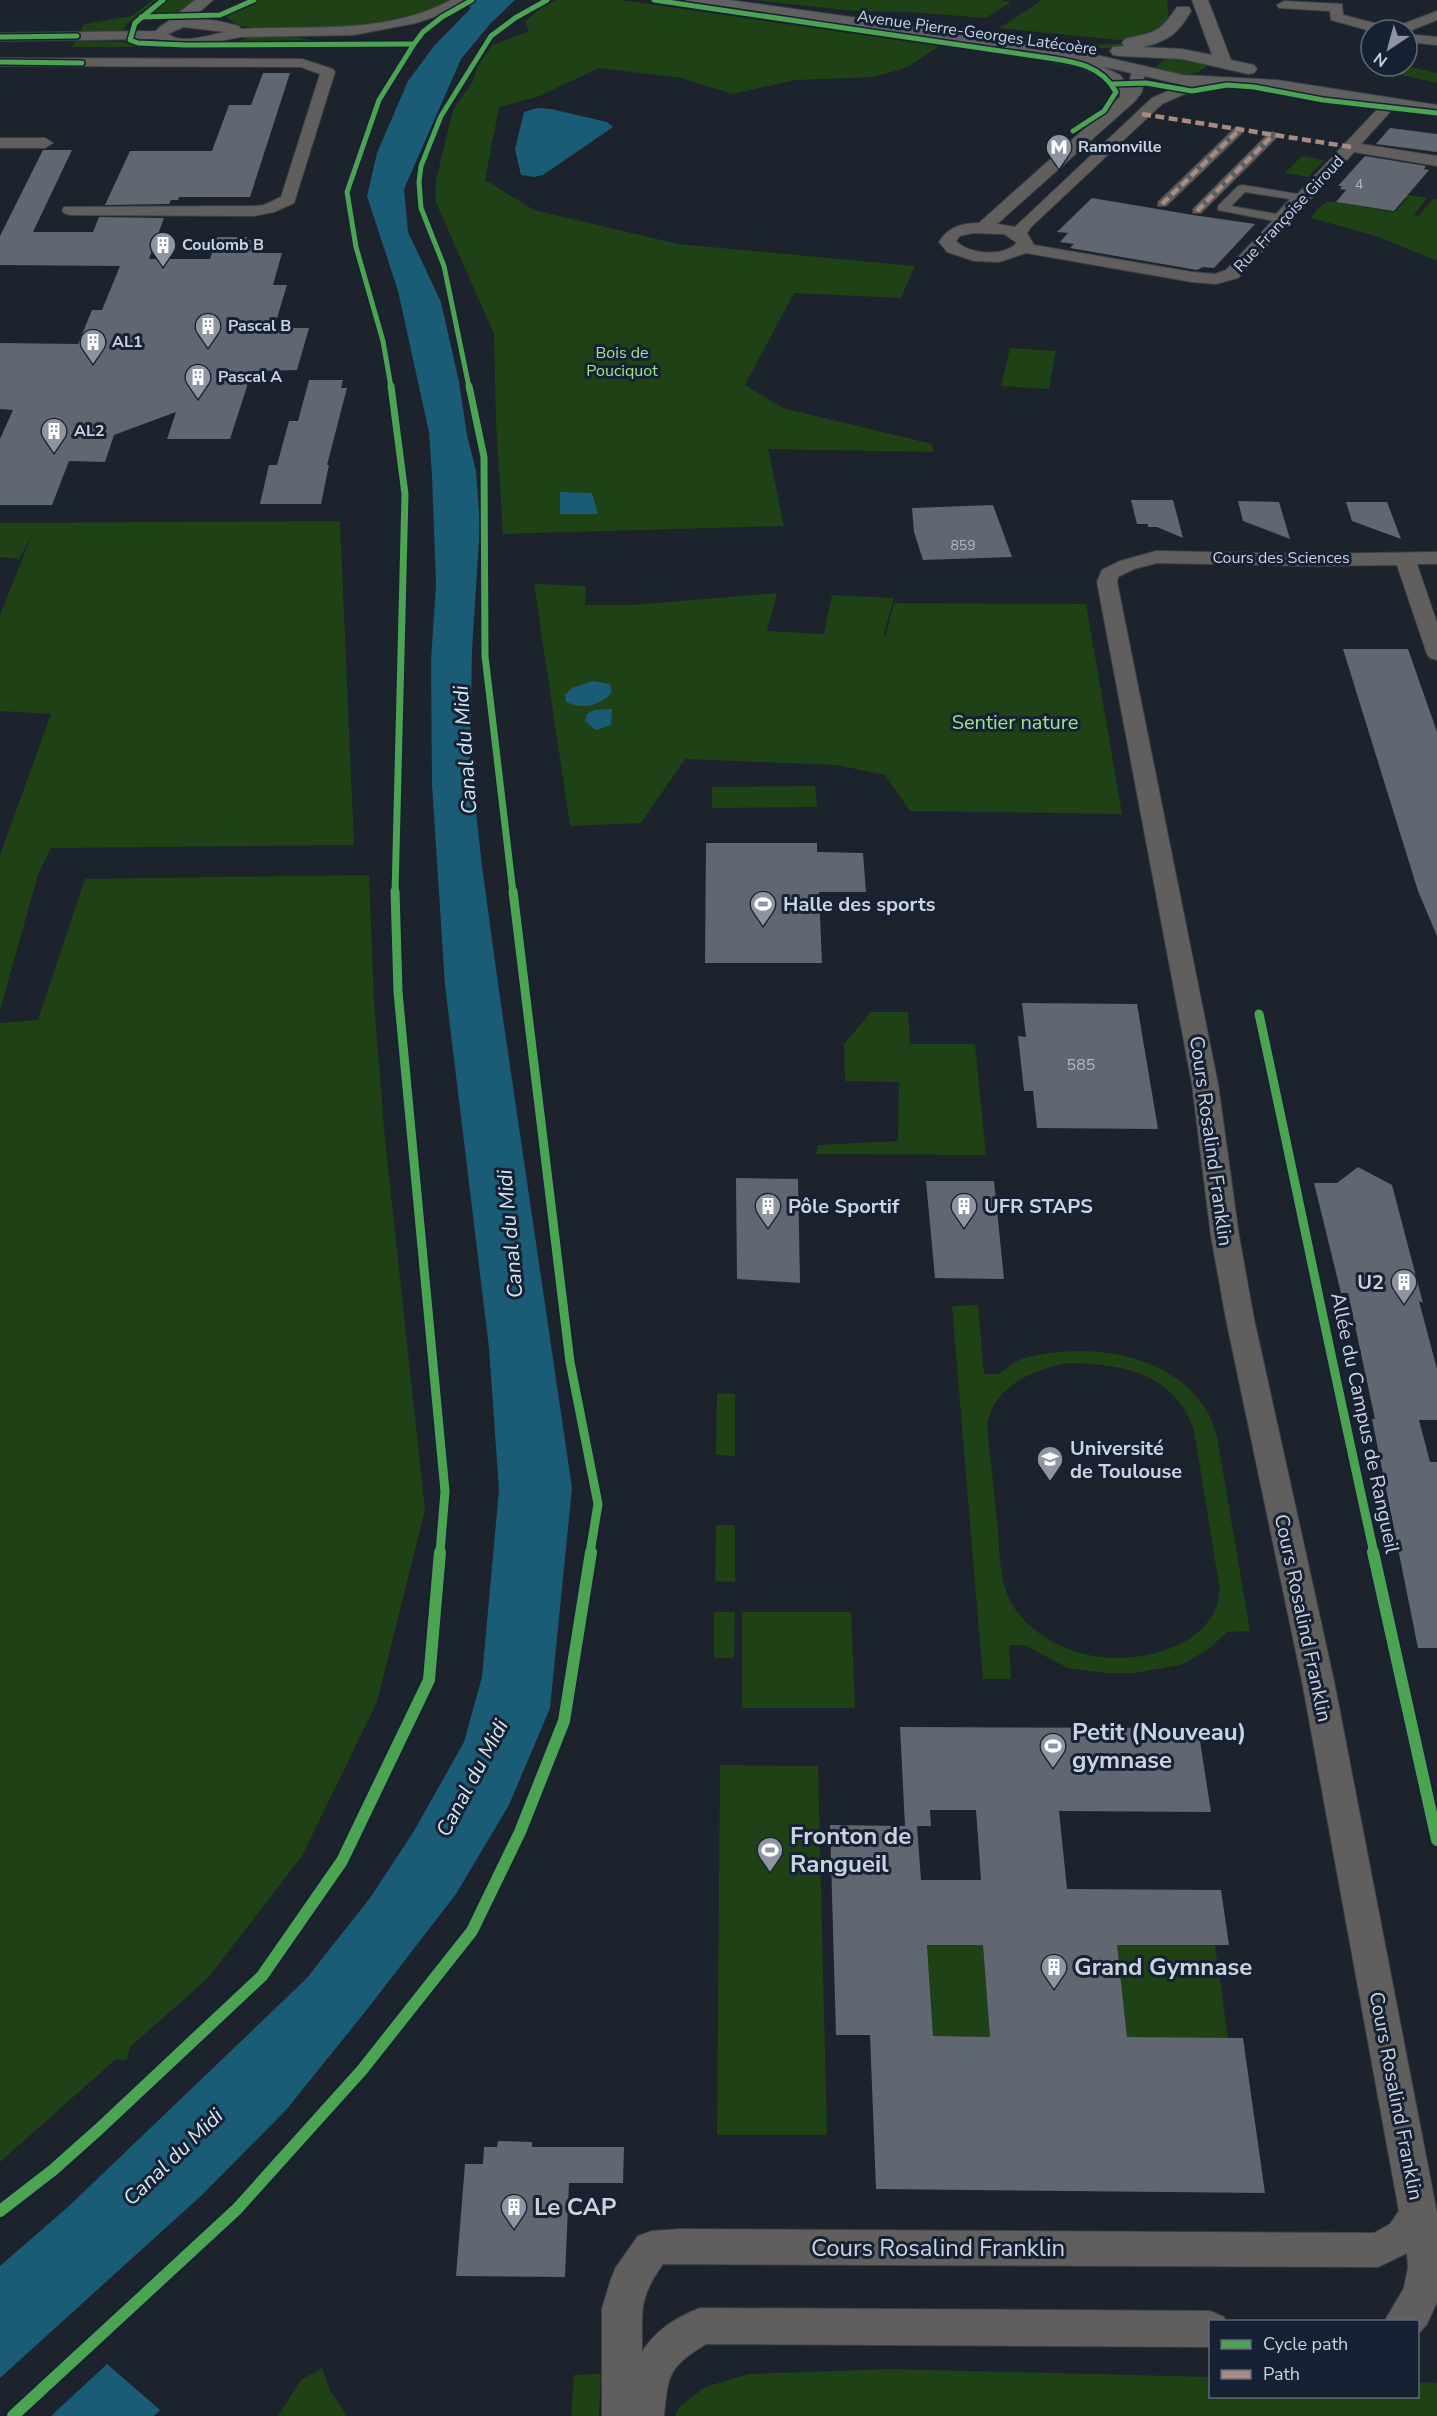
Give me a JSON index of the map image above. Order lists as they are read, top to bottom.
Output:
{
  "streets": {
    "main road": ["Avenue Pierre-Georges Latécoère"],
    "street": ["Rue Françoise Giroud", "Cours des Sciences", "Cours Rosalind Franklin"],
    "cycle path": ["Allée du Campus de Rangueil"]
  },
  "crossings": [
    ["Cours des Sciences", "Cours Rosalind Franklin"]
  ],
  "water": ["Canal du Midi"],
  "parks": ["Bois de Pouciquot", "Sentier nature"],
  "places": {
    "metro station": ["Ramonville"],
    "building": [
      "Coulomb B",
      "Pascal B",
      "AL1",
      "Pascal A",
      "AL2",
      "Pôle Sportif",
      "UFR STAPS",
      "U2",
      "Grand Gymnase",
      "Le CAP"
    ],
    "sports": ["Halle des sports", "Petit (Nouveau) gymnase", "Fronton de Rangueil"],
    "school or university": ["Université de Toulouse"]
  },
  "house_numbers": ["4", "859", "585"],
  "legend": ["Cycle path", "Path"],
  "north": "bottom left"
}
